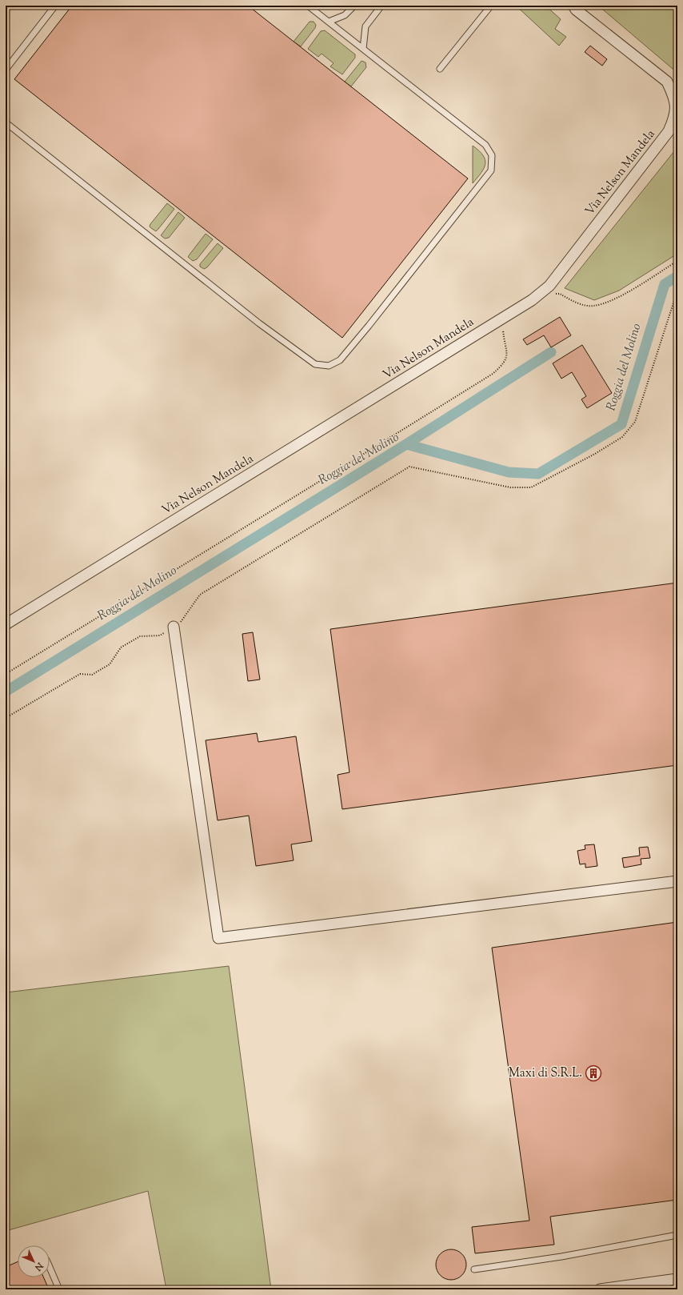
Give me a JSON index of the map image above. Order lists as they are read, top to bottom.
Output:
{
  "streets": {
    "street": ["Via Nelson Mandela"]
  },
  "water": ["Roggia del Molino"],
  "places": {
    "building": ["Maxi di S.R.L."]
  },
  "north": "bottom right"
}
